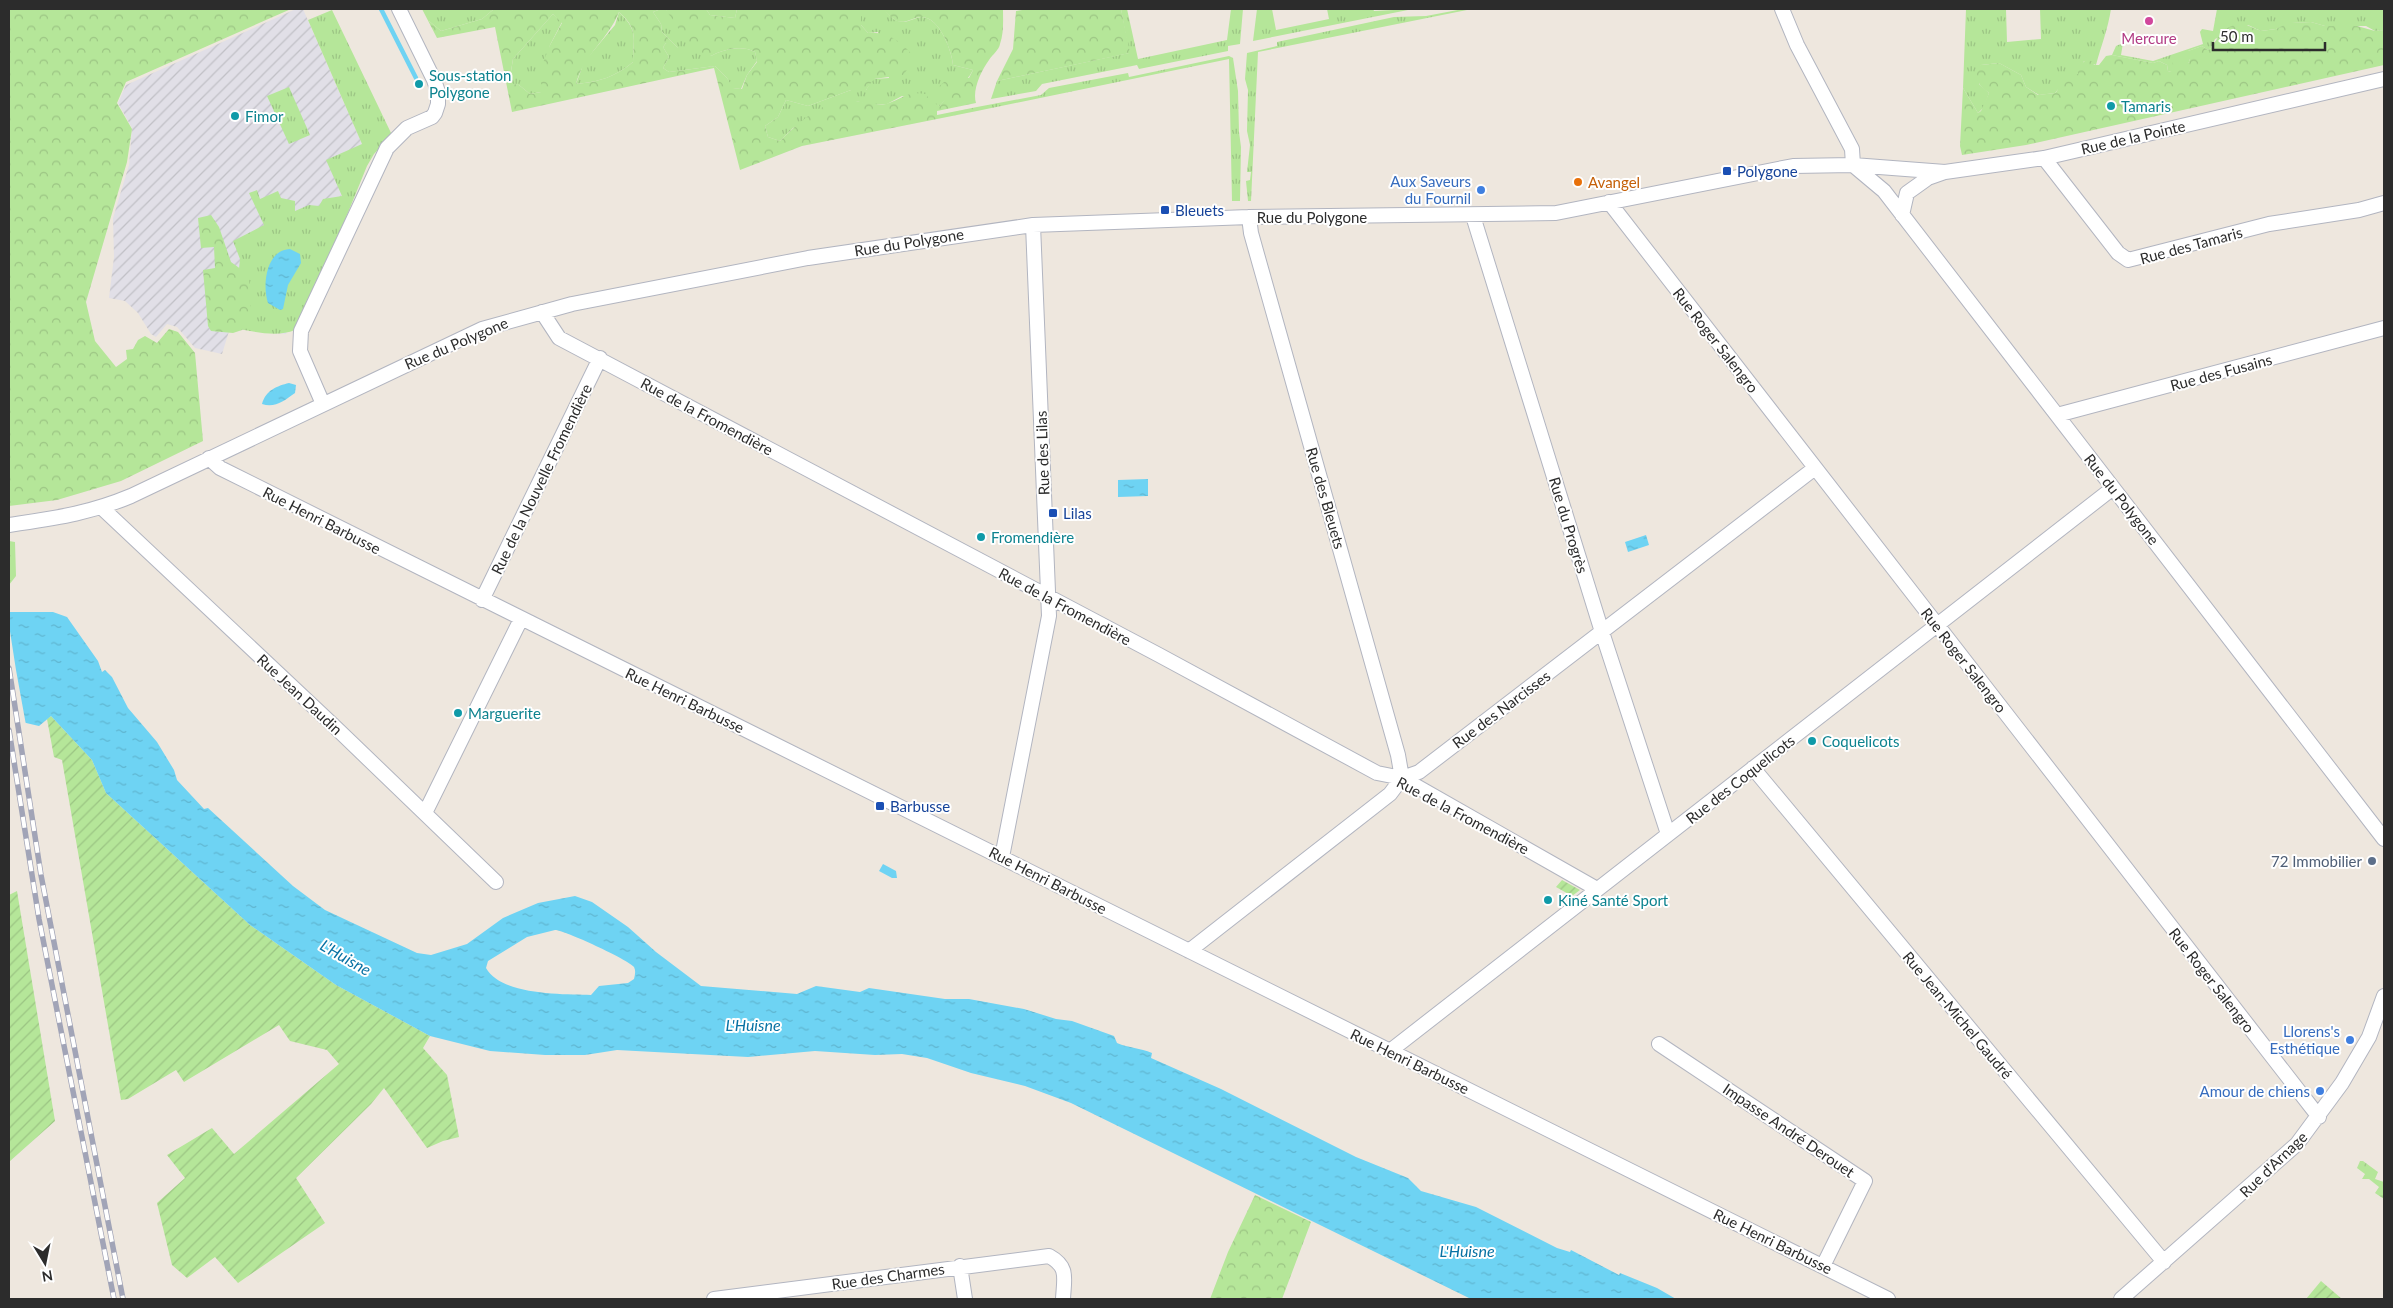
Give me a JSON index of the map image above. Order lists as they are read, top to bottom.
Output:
{
  "streets": {
    "street": [
      "Rue de la Pointe",
      "Rue du Polygone",
      "Rue des Tamaris",
      "Rue Roger Salengro",
      "Rue des Fusains",
      "Rue de la Fromendière",
      "Rue des Lilas",
      "Rue de la Nouvelle Fromendière",
      "Rue des Bleuets",
      "Rue Henri Barbusse",
      "Rue du Progrès",
      "Rue Jean Daudin",
      "Rue des Narcisses",
      "Rue des Coquelicots",
      "Rue Jean-Michel Gaudré",
      "Impasse André Derouet",
      "Rue d'Arnage",
      "Rue des Charmes"
    ]
  },
  "crossings": [
    ["Rue de la Pointe", "Rue du Polygone"],
    ["Rue de la Pointe", "Rue des Tamaris"],
    ["Rue du Polygone", "Rue Roger Salengro"],
    ["Rue du Polygone", "Rue des Fusains"],
    ["Rue du Polygone", "Rue de la Fromendière"],
    ["Rue du Polygone", "Rue des Lilas"],
    ["Rue du Polygone", "Rue des Bleuets"],
    ["Rue du Polygone", "Rue Henri Barbusse"],
    ["Rue du Polygone", "Rue du Progrès"],
    ["Rue du Polygone", "Rue Jean Daudin"],
    ["Rue du Polygone", "Rue des Coquelicots"],
    ["Rue Roger Salengro", "Rue des Narcisses"],
    ["Rue Roger Salengro", "Rue des Coquelicots"],
    ["Rue Roger Salengro", "Rue d'Arnage"],
    ["Rue de la Fromendière", "Rue des Lilas"],
    ["Rue de la Fromendière", "Rue de la Nouvelle Fromendière"],
    ["Rue de la Fromendière", "Rue des Bleuets"],
    ["Rue de la Fromendière", "Rue des Narcisses"],
    ["Rue de la Fromendière", "Rue des Coquelicots"],
    ["Rue des Lilas", "Rue Henri Barbusse"],
    ["Rue de la Nouvelle Fromendière", "Rue Henri Barbusse"],
    ["Rue des Bleuets", "Rue des Narcisses"],
    ["Rue Henri Barbusse", "Rue des Narcisses"],
    ["Rue Henri Barbusse", "Rue des Coquelicots"],
    ["Rue Henri Barbusse", "Impasse André Derouet"],
    ["Rue du Progrès", "Rue des Narcisses"],
    ["Rue du Progrès", "Rue des Coquelicots"],
    ["Rue des Coquelicots", "Rue Jean-Michel Gaudré"],
    ["Rue Jean-Michel Gaudré", "Rue d'Arnage"]
  ],
  "water": ["L'Huisne"],
  "places": {
    "other": [
      "Mercure",
      "Sous-station Polygone",
      "Tamaris",
      "Fimor",
      "Avangel",
      "Aux Saveurs du Fournil",
      "Fromendière",
      "Marguerite",
      "Coquelicots",
      "72 Immobilier",
      "Kiné Santé Sport",
      "Llorens's Esthétique",
      "Amour de chiens"
    ],
    "transit": [
      "Polygone",
      "Bleuets",
      "Lilas",
      "Barbusse"
    ]
  },
  "scale_bar": "50 m",
  "north": "bottom"
}
